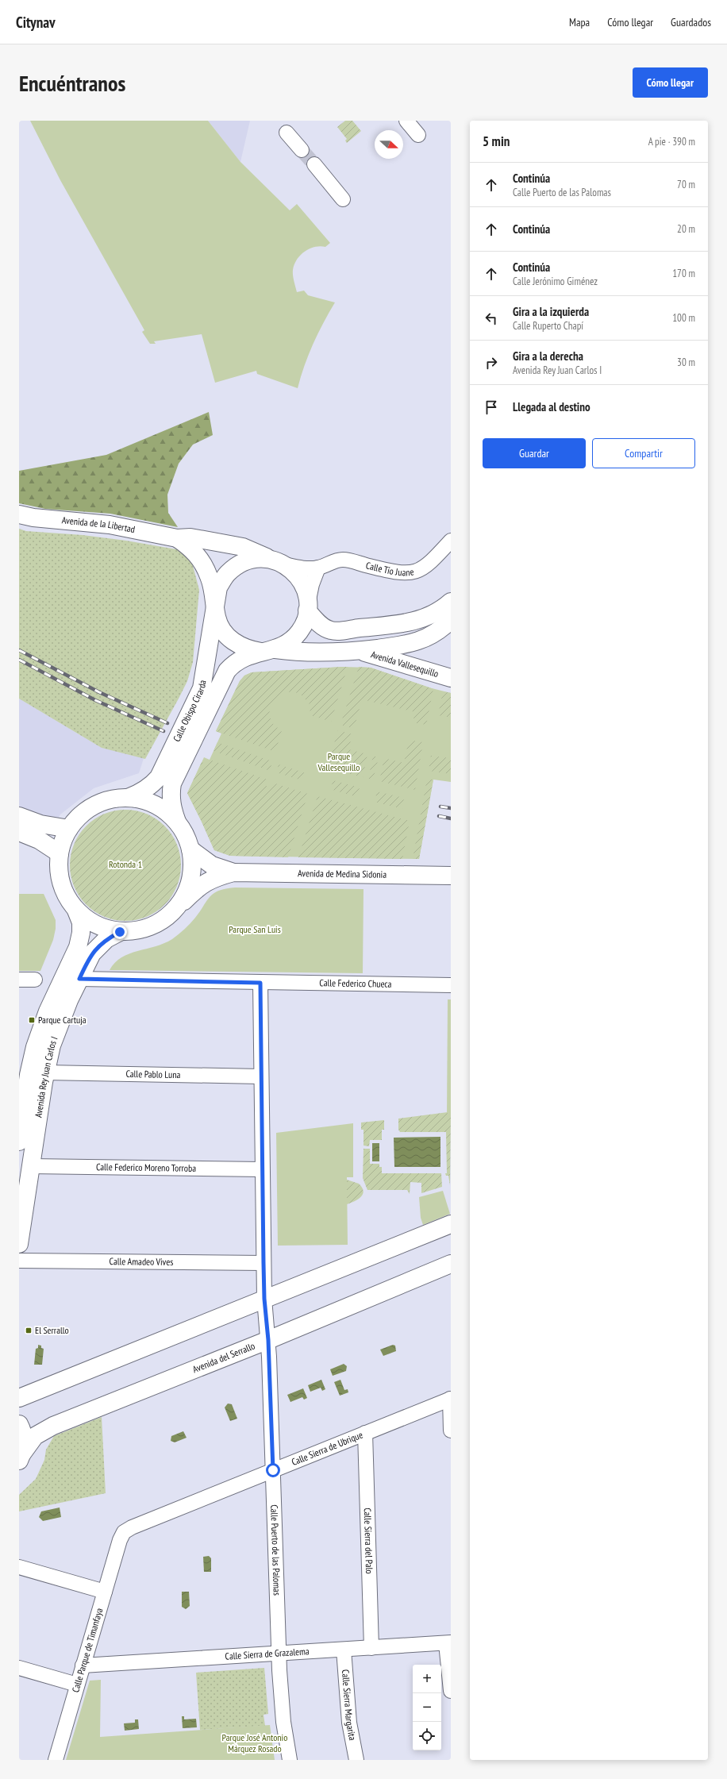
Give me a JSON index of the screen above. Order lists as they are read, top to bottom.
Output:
{
  "streets": {
    "main road": [
      "Avenida de la Libertad",
      "Avenida Vallesequillo",
      "Calle Obispo Cirarda",
      "Avenida de Medina Sidonia",
      "Avenida Rey Juan Carlos I",
      "Avenida del Serrallo"
    ],
    "street": [
      "Calle Tío Juane",
      "Calle Federico Chueca",
      "Calle Pablo Luna",
      "Calle Federico Moreno Torroba",
      "Calle Amadeo Vives",
      "Calle Sierra de Ubrique",
      "Calle Sierra del Palo",
      "Calle Puerto de las Palomas",
      "Calle Parque de Timanfaya",
      "Calle Sierra de Grazalema",
      "Calle Sierra Margarita"
    ]
  },
  "crossings": [
    ["Avenida de la Libertad", "Calle Tío Juane"],
    ["Avenida de la Libertad", "Calle Obispo Cirarda"],
    ["Calle Tío Juane", "Calle Obispo Cirarda"],
    ["Avenida Vallesequillo", "Calle Obispo Cirarda"],
    ["Calle Federico Chueca", "Avenida Rey Juan Carlos I"],
    ["Calle Federico Chueca", "Calle Puerto de las Palomas"],
    ["Calle Pablo Luna", "Avenida Rey Juan Carlos I"],
    ["Calle Pablo Luna", "Calle Puerto de las Palomas"],
    ["Avenida Rey Juan Carlos I", "Calle Federico Moreno Torroba"],
    ["Calle Federico Moreno Torroba", "Calle Puerto de las Palomas"],
    ["Calle Amadeo Vives", "Calle Puerto de las Palomas"],
    ["Avenida del Serrallo", "Calle Puerto de las Palomas"],
    ["Calle Sierra de Ubrique", "Calle Sierra del Palo"],
    ["Calle Sierra de Ubrique", "Calle Puerto de las Palomas"],
    ["Calle Sierra de Ubrique", "Calle Parque de Timanfaya"],
    ["Calle Sierra del Palo", "Calle Sierra de Grazalema"],
    ["Calle Puerto de las Palomas", "Calle Sierra de Grazalema"],
    ["Calle Parque de Timanfaya", "Calle Sierra de Grazalema"],
    ["Calle Sierra de Grazalema", "Calle Sierra Margarita"]
  ],
  "parks": [
    "Parque Vallesequillo",
    "Rotonda 1",
    "Parque San Luis",
    "Parque José Antonio Márquez Rosado"
  ],
  "places": {
    "transit": ["Parque Cartuja", "El Serrallo"]
  },
  "north": "right",
  "page": {
    "header": "Citynav",
    "nav": ["Mapa", "Cómo llegar", "Guardados"],
    "buttons": [
      "Cómo llegar",
      ["Guardar", "Compartir"]
    ],
    "title": "Encuéntranos",
    "heading": ["5 min", "A pie · 390 m"],
    "list": [
      ["Continúa", "Calle Puerto de las Palomas", "70 m"],
      ["Continúa", "20 m"],
      ["Continúa", "Calle Jerónimo Giménez", "170 m"],
      ["Gira a la izquierda", "Calle Ruperto Chapí", "100 m"],
      ["Gira a la derecha", "Avenida Rey Juan Carlos I", "30 m"],
      "Llegada al destino"
    ],
    "map_buttons": ["+", "−"]
  }
}
